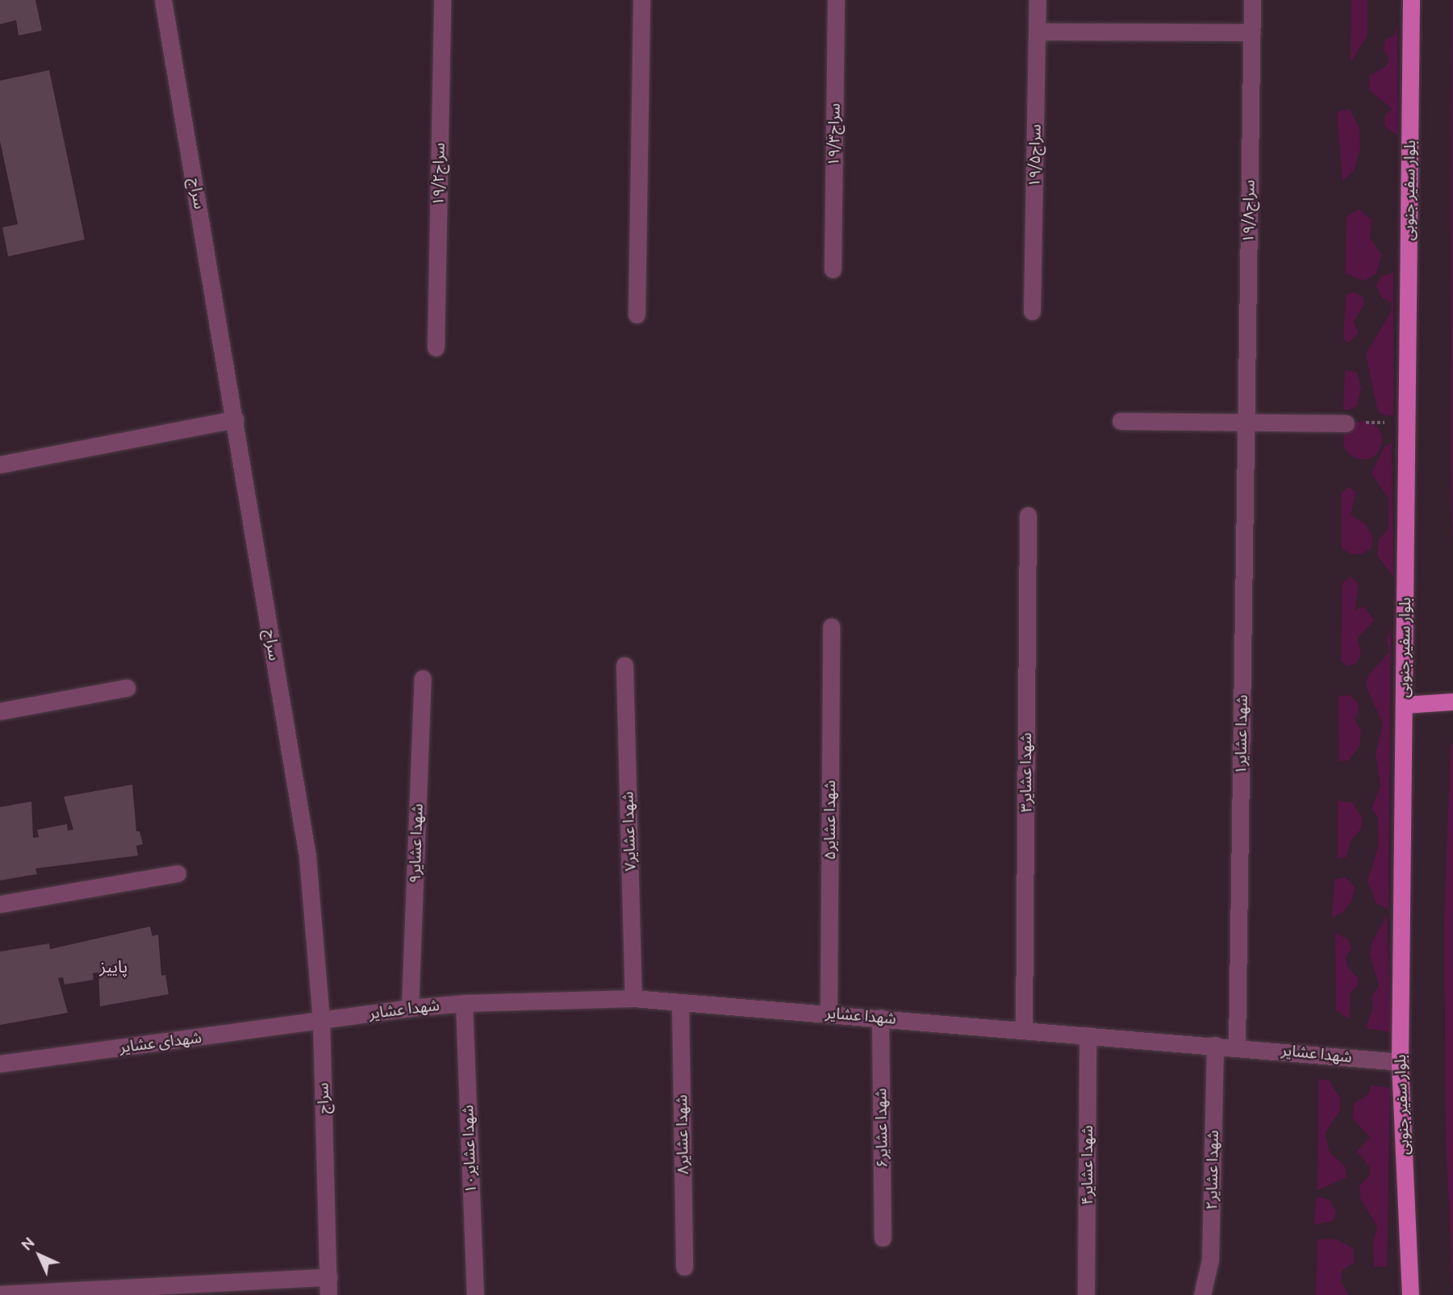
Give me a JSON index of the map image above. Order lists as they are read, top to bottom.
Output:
{
  "streets": {
    "main road": ["بلوار سفیر جنوبی"],
    "street": [
      "سراج۱۹/۳",
      "سراج۱۹/۵",
      "سراج۱۹/۲",
      "سراج",
      "سراج۱۹/۸",
      "شهدا عشایر۱",
      "شهدا عشایر۳",
      "شهدا عشایر۵",
      "شهدا عشایر۷",
      "شهدا عشایر۹",
      "شهدا عشایر",
      "شهدای عشایر",
      "شهدا عشایر۶",
      "شهدا عشایر۸",
      "شهدا عشایر۱۰",
      "شهدا عشایر۴",
      "شهدا عشایر۲"
    ]
  },
  "crossings": [
    ["بلوار سفیر جنوبی", "شهدا عشایر"],
    ["سراج", "شهدا عشایر"],
    ["سراج", "شهدای عشایر"],
    ["سراج۱۹/۸", "شهدا عشایر۱"],
    ["شهدا عشایر۱", "شهدا عشایر"],
    ["شهدا عشایر۳", "شهدا عشایر"],
    ["شهدا عشایر۵", "شهدا عشایر"],
    ["شهدا عشایر۷", "شهدا عشایر"],
    ["شهدا عشایر۹", "شهدا عشایر"],
    ["شهدا عشایر", "شهدای عشایر"],
    ["شهدا عشایر", "شهدا عشایر۶"],
    ["شهدا عشایر", "شهدا عشایر۸"],
    ["شهدا عشایر", "شهدا عشایر۱۰"],
    ["شهدا عشایر", "شهدا عشایر۴"],
    ["شهدا عشایر", "شهدا عشایر۲"]
  ],
  "districts": ["پاییز"],
  "north": "top left"
}
